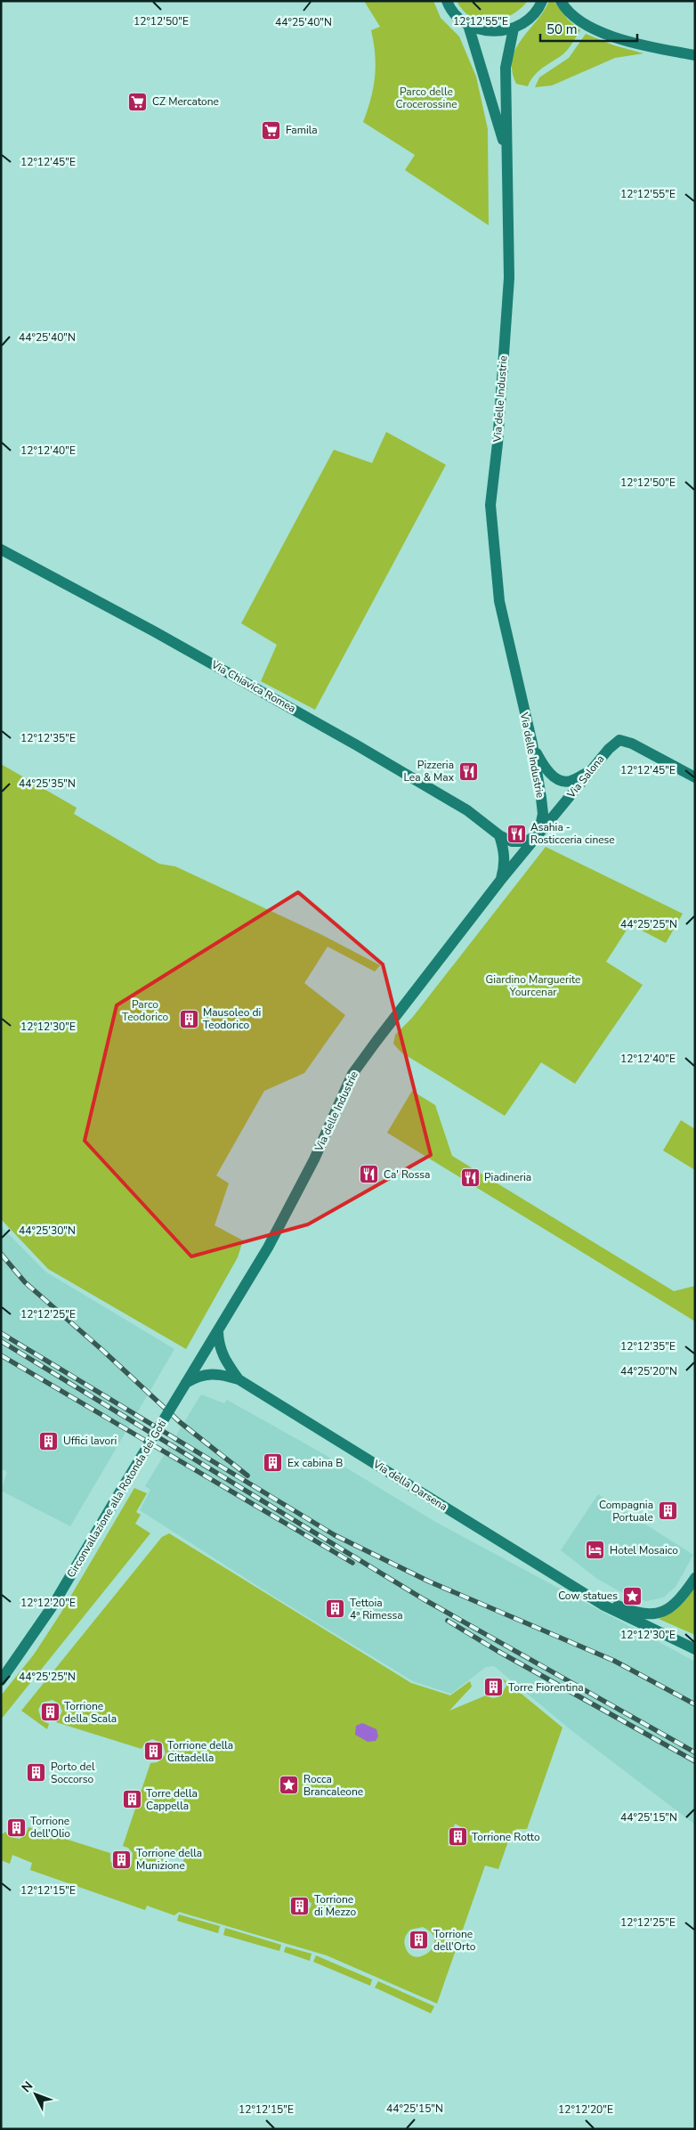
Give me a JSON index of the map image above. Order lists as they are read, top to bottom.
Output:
{
  "streets": {
    "street": [
      "Via delle Industrie",
      "Via Chiavica Romea",
      "Via Salona",
      "Via della Darsena",
      "Circonvallazione alla Rotonda dei Goti"
    ]
  },
  "crossings": [
    ["Via delle Industrie", "Via Chiavica Romea"],
    ["Via delle Industrie", "Via Salona"],
    ["Via delle Industrie", "Via della Darsena"],
    ["Via delle Industrie", "Circonvallazione alla Rotonda dei Goti"],
    ["Via della Darsena", "Circonvallazione alla Rotonda dei Goti"]
  ],
  "parks": ["Parco delle Crocerossine", "Giardino Marguerite Yourcenar", "Parco Teodorico"],
  "places": {
    "supermarket": ["CZ Mercatone", "Famila"],
    "restaurant": [
      "Pizzeria Lea & Max",
      "Asahia - Rosticceria cinese",
      "Ca' Rossa",
      "Piadineria"
    ],
    "building": [
      "Mausoleo di Teodorico",
      "Uffici lavori",
      "Ex cabina B",
      "Compagnia Portuale",
      "Tettoia 4ª Rimessa",
      "Torre Fiorentina",
      "Torrione della Scala",
      "Torrione della Cittadella",
      "Porto del Soccorso",
      "Torre della Cappella",
      "Torrione dell'Olio",
      "Torrione Rotto",
      "Torrione della Munizione",
      "Torrione di Mezzo",
      "Torrione dell'Orto"
    ],
    "hotel": ["Hotel Mosaico"],
    "place": ["Cow statues", "Rocca Brancaleone"]
  },
  "scale_bar": "50 m",
  "north": "top left",
  "coordinates": [
    "12°12'50\"E",
    "12°12'55\"E",
    "44°25'40\"N",
    "12°12'45\"E",
    "12°12'40\"E",
    "12°12'35\"E",
    "44°25'35\"N",
    "44°25'25\"N",
    "12°12'30\"E",
    "44°25'30\"N",
    "12°12'25\"E",
    "44°25'20\"N",
    "12°12'20\"E",
    "44°25'15\"N",
    "12°12'15\"E"
  ]
}
